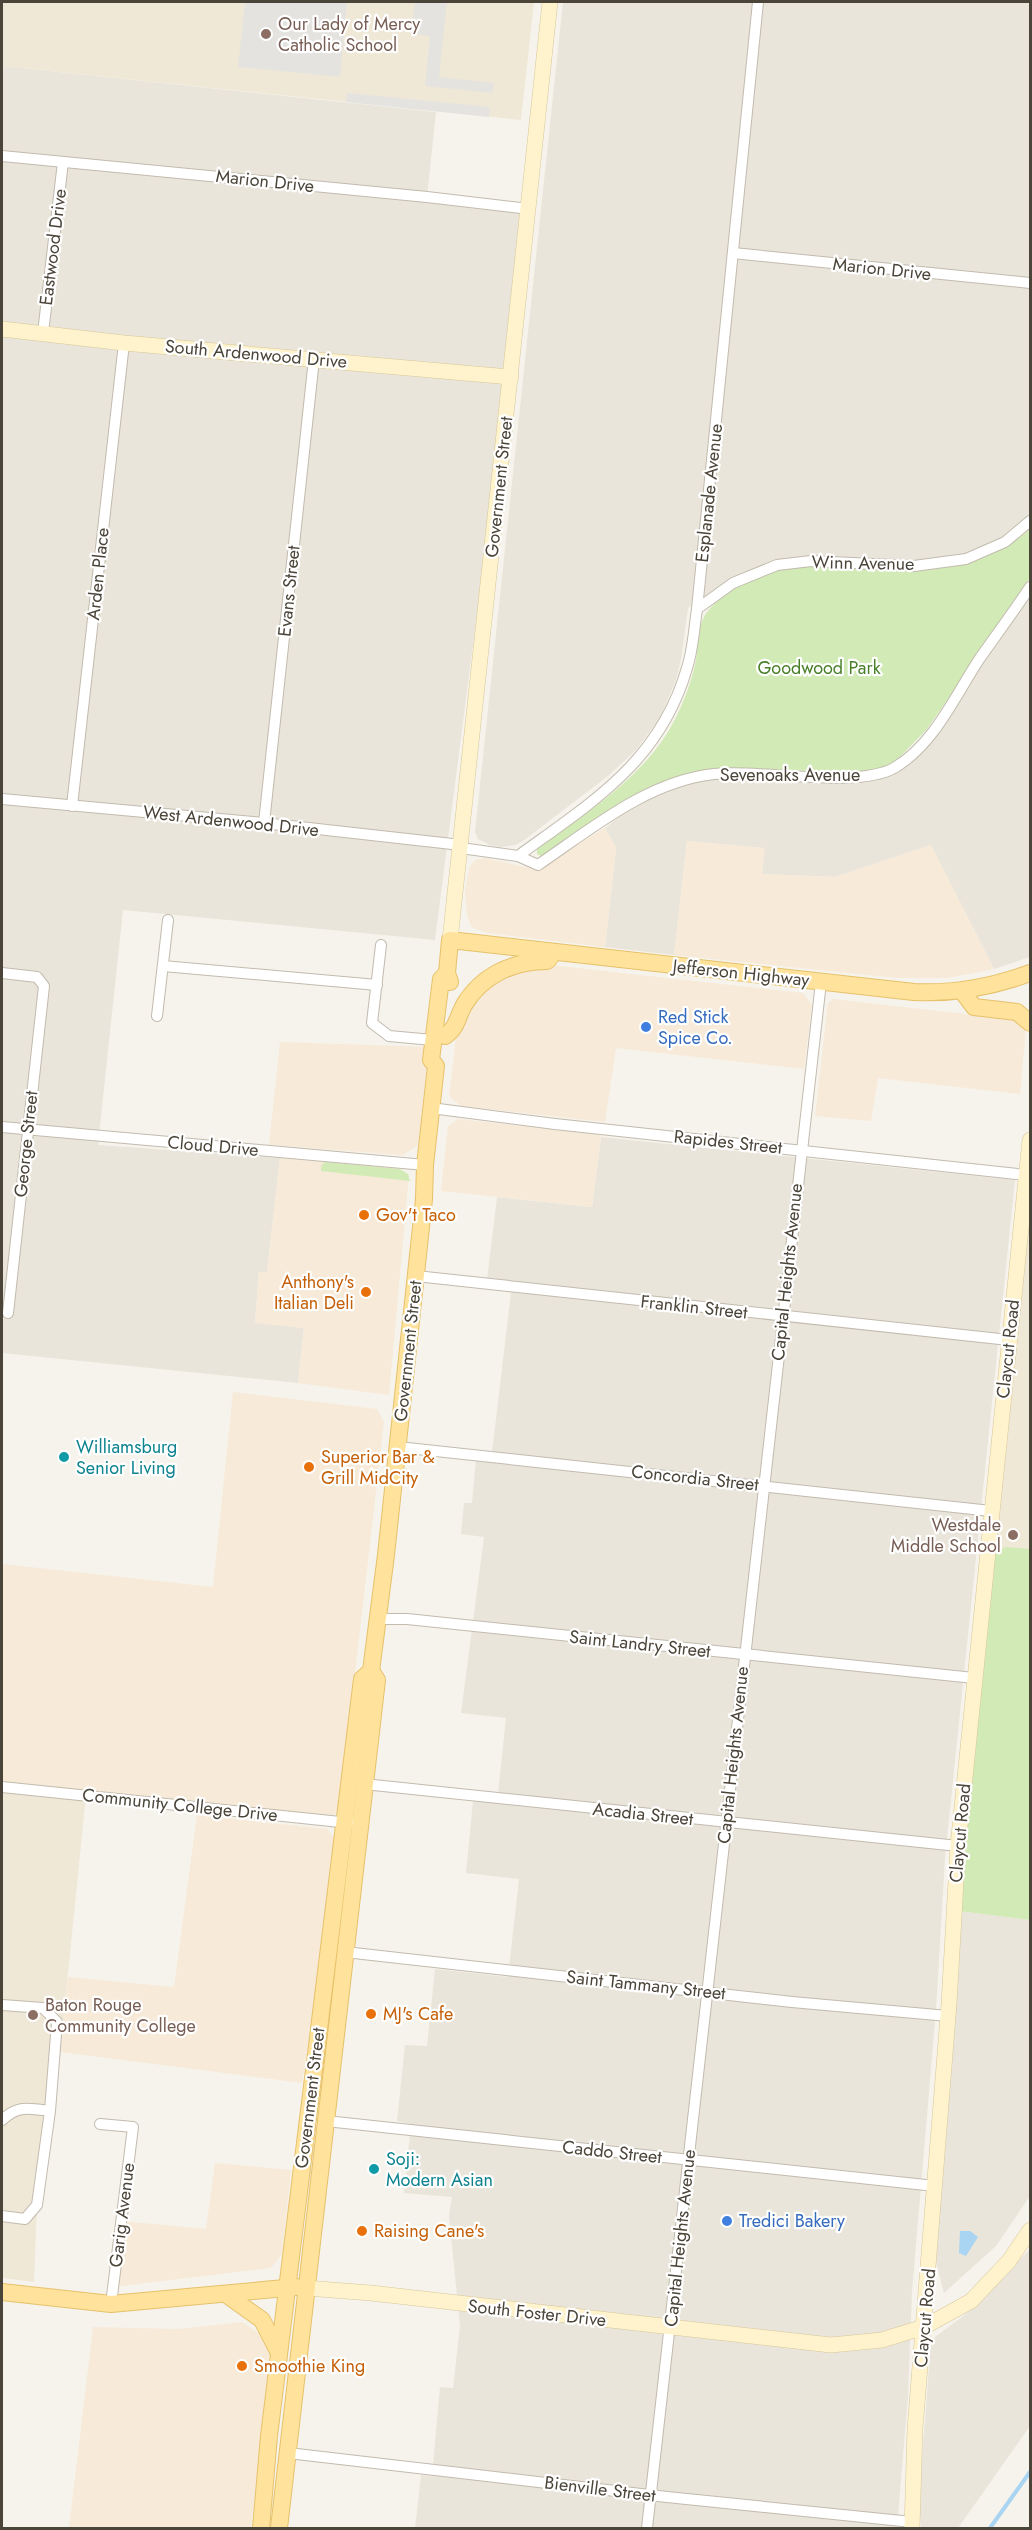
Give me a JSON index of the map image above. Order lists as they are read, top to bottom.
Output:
{
  "streets": {
    "main road": ["Government Street", "Jefferson Highway", "South Foster Drive"],
    "street": [
      "Marion Drive",
      "Eastwood Drive",
      "South Ardenwood Drive",
      "Esplanade Avenue",
      "Winn Avenue",
      "Arden Place",
      "Evans Street",
      "Sevenoaks Avenue",
      "West Ardenwood Drive",
      "Rapides Street",
      "George Street",
      "Cloud Drive",
      "Capital Heights Avenue",
      "Franklin Street",
      "Claycut Road",
      "Concordia Street",
      "Saint Landry Street",
      "Community College Drive",
      "Acadia Street",
      "Saint Tammany Street",
      "Caddo Street",
      "Garig Avenue",
      "Bienville Street"
    ]
  },
  "crossings": [
    ["Marion Drive", "Eastwood Drive"],
    ["Marion Drive", "Government Street"],
    ["Marion Drive", "Esplanade Avenue"],
    ["Eastwood Drive", "South Ardenwood Drive"],
    ["South Ardenwood Drive", "Government Street"],
    ["South Ardenwood Drive", "Arden Place"],
    ["South Ardenwood Drive", "Evans Street"],
    ["Government Street", "West Ardenwood Drive"],
    ["Government Street", "Jefferson Highway"],
    ["Government Street", "Rapides Street"],
    ["Government Street", "Cloud Drive"],
    ["Government Street", "Franklin Street"],
    ["Government Street", "Concordia Street"],
    ["Government Street", "Saint Landry Street"],
    ["Government Street", "Community College Drive"],
    ["Government Street", "Acadia Street"],
    ["Government Street", "Saint Tammany Street"],
    ["Government Street", "Caddo Street"],
    ["Government Street", "South Foster Drive"],
    ["Government Street", "Bienville Street"],
    ["Esplanade Avenue", "Winn Avenue"],
    ["Esplanade Avenue", "Sevenoaks Avenue"],
    ["Arden Place", "West Ardenwood Drive"],
    ["Evans Street", "West Ardenwood Drive"],
    ["Jefferson Highway", "Capital Heights Avenue"],
    ["Rapides Street", "Capital Heights Avenue"],
    ["Rapides Street", "Claycut Road"],
    ["George Street", "Cloud Drive"],
    ["Capital Heights Avenue", "Franklin Street"],
    ["Capital Heights Avenue", "Concordia Street"],
    ["Capital Heights Avenue", "Saint Landry Street"],
    ["Capital Heights Avenue", "Acadia Street"],
    ["Capital Heights Avenue", "Saint Tammany Street"],
    ["Capital Heights Avenue", "Caddo Street"],
    ["Capital Heights Avenue", "South Foster Drive"],
    ["Capital Heights Avenue", "Bienville Street"],
    ["Franklin Street", "Claycut Road"],
    ["Claycut Road", "Concordia Street"],
    ["Claycut Road", "Saint Landry Street"],
    ["Claycut Road", "Acadia Street"],
    ["Claycut Road", "Saint Tammany Street"],
    ["Claycut Road", "Caddo Street"],
    ["Claycut Road", "South Foster Drive"],
    ["Claycut Road", "Bienville Street"],
    ["Garig Avenue", "South Foster Drive"]
  ],
  "parks": ["Goodwood Park"],
  "places": [
    "Our Lady of Mercy Catholic School",
    "Red Stick Spice Co.",
    "Gov't Taco",
    "Anthony's Italian Deli",
    "Williamsburg Senior Living",
    "Superior Bar & Grill MidCity",
    "Westdale Middle School",
    "MJ's Cafe",
    "Baton Rouge Community College",
    "Soji: Modern Asian",
    "Tredici Bakery",
    "Raising Cane's",
    "Smoothie King"
  ]
}
